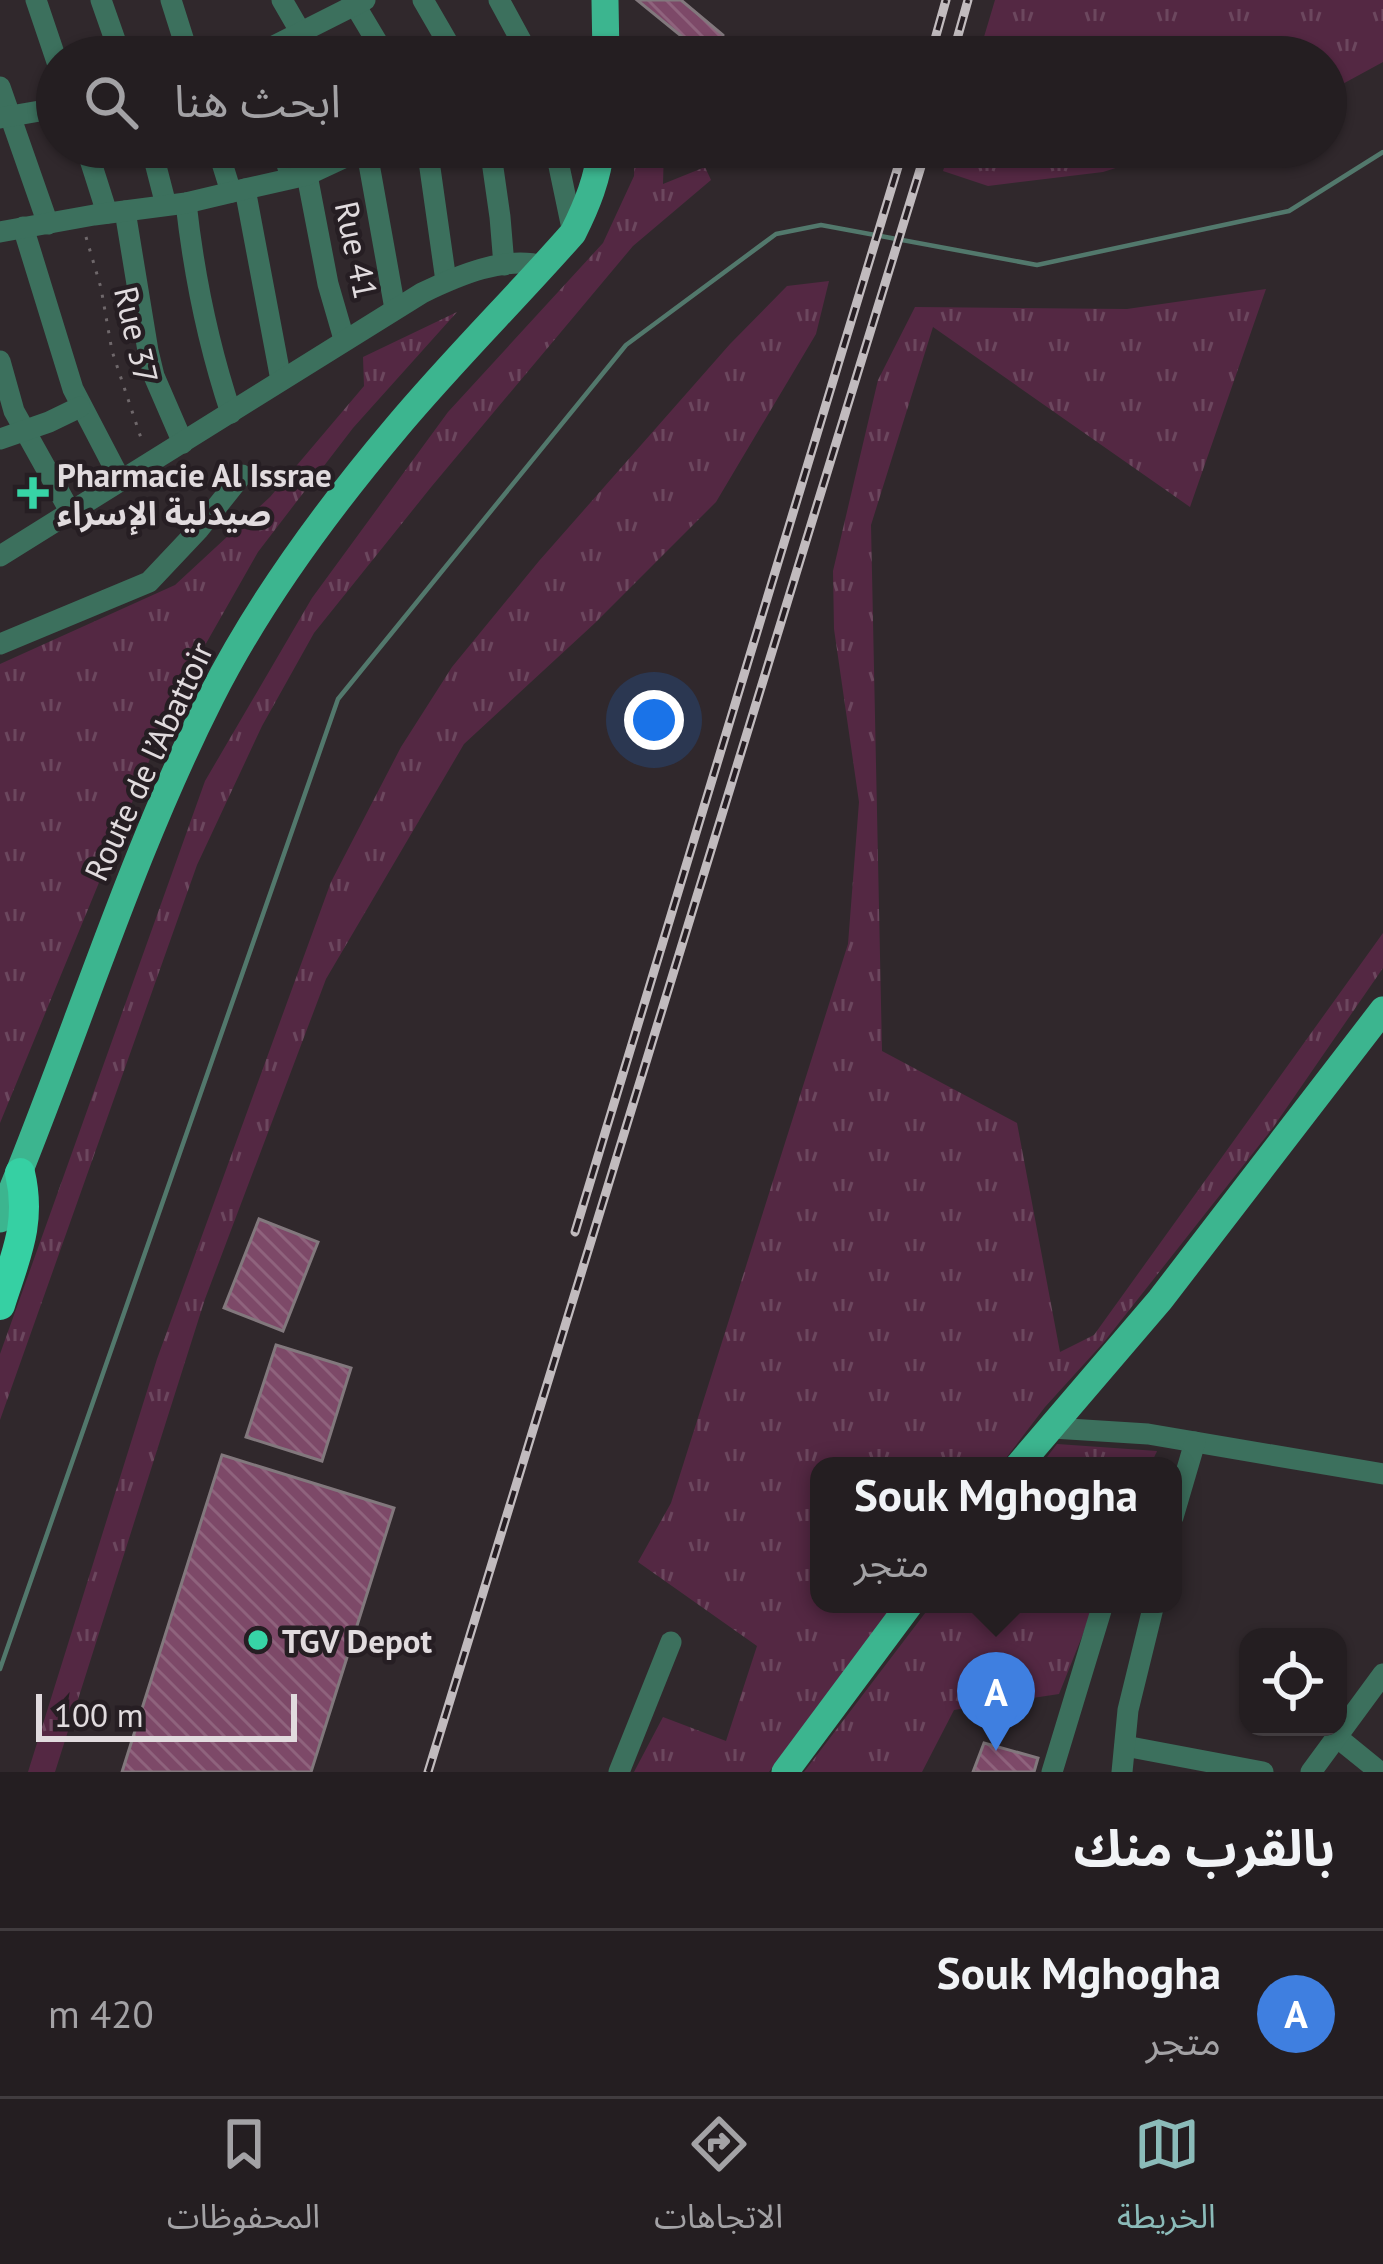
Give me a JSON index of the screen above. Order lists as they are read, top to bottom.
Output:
{
  "streets": {
    "main road": ["Route de l’Abattoir"],
    "street": ["Rue 41"],
    "path": ["Rue 37"]
  },
  "places": {
    "health": ["Pharmacie Al Issrae صيدلية الإسراء"],
    "other": ["TGV Depot"]
  },
  "scale_bar": "100 m",
  "page": {
    "search": "ابحث هنا",
    "popup": ["Souk Mghogha", "متجر"],
    "pins": "A",
    "scale": "100 m",
    "heading": "بالقرب منك",
    "list": [
      {
        "mark": "A",
        "name": "Souk Mghogha",
        "note": "متجر",
        "value": "420 m"
      }
    ],
    "nav": ["الخريطة", "الاتجاهات", "المحفوظات"]
  }
}
